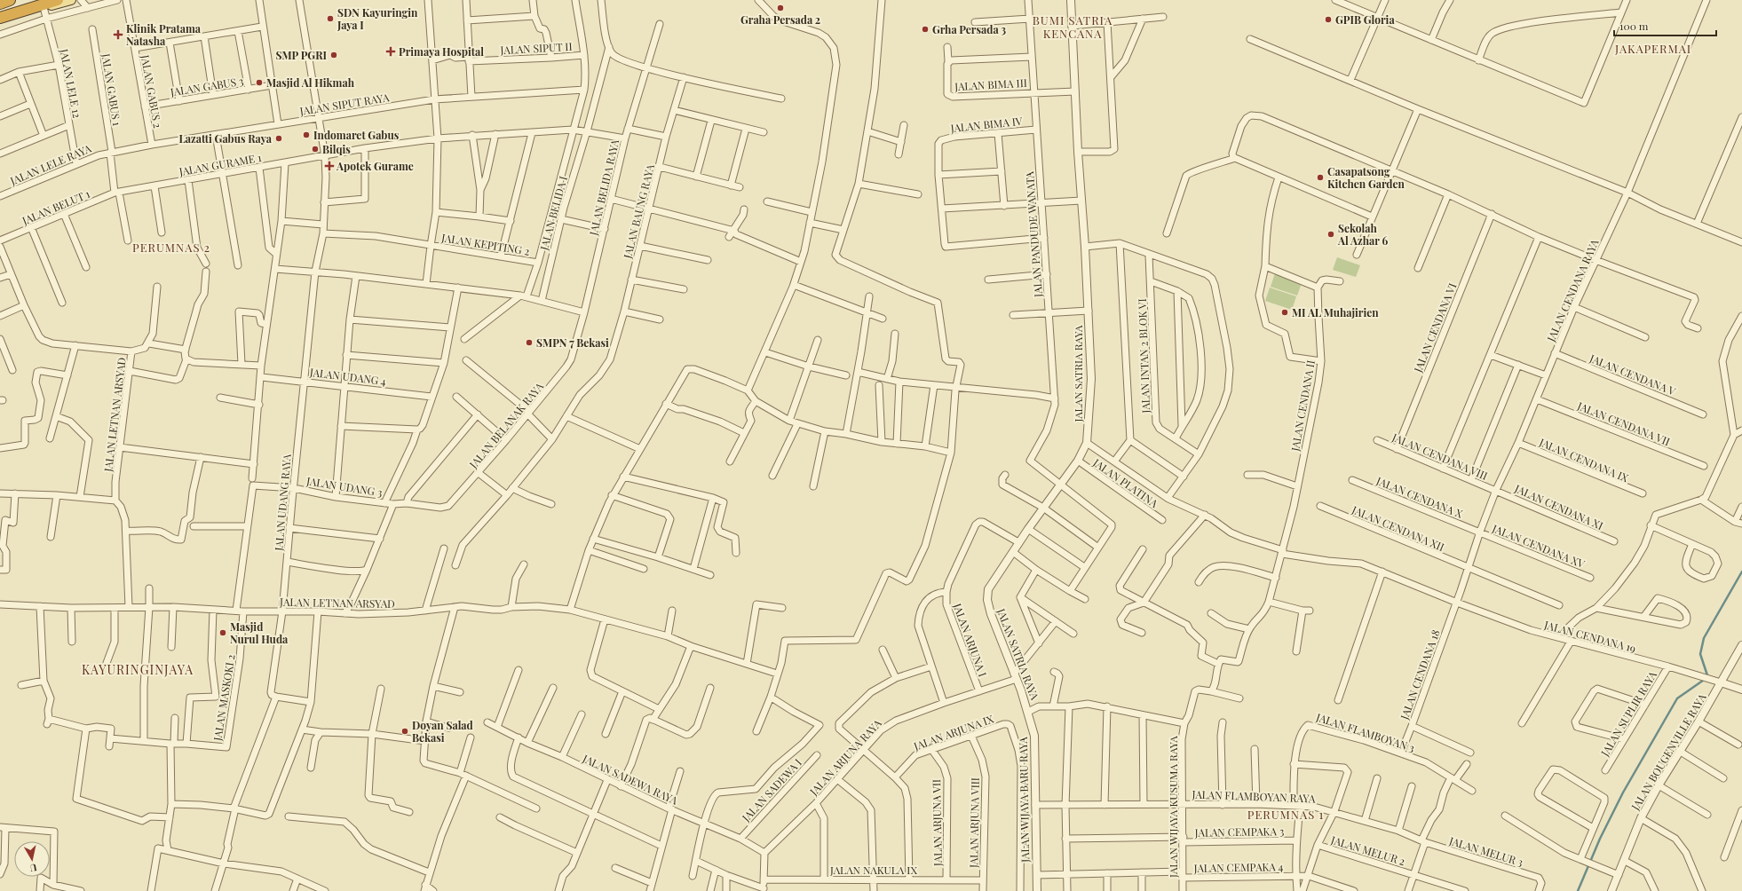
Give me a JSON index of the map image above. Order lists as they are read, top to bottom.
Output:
{
  "streets": {
    "street": [
      "JALAN SIPUT II",
      "JALAN LELE 12",
      "JALAN BIMA III",
      "JALAN GABUS 3",
      "JALAN GABUS 1",
      "JALAN GABUS 2",
      "JALAN SIPUT RAYA",
      "JALAN BIMA IV",
      "JALAN LELE RAYA",
      "JALAN GURAME 1",
      "JALAN BELIDA RAYA",
      "JALAN BELUT 1",
      "JALAN BAUNG RAYA",
      "JALAN BELIDA I",
      "JALAN PANDUDE WANATA",
      "JALAN KEPITING 2",
      "JALAN CENDANA RAYA",
      "JALAN CENDANA VI",
      "JALAN INTAN 2 BLOK VI",
      "JALAN SATRIA RAYA",
      "JALAN CENDANA V",
      "JALAN UDANG 4",
      "JALAN CENDANA II",
      "JALAN LETNAN ARSYAD",
      "JALAN CENDANA VII",
      "JALAN BELANAK RAYA",
      "JALAN CENDANA VIII",
      "JALAN CENDANA IX",
      "JALAN PLATINA",
      "JALAN UDANG 3",
      "JALAN CENDANA X",
      "JALAN UDANG RAYA",
      "JALAN CENDANA XI",
      "JALAN CENDANA XII",
      "JALAN CENDANA XV",
      "JALAN CENDANA 19",
      "JALAN ARJUNA I",
      "JALAN CENDANA 18",
      "JALAN MASKOKI 2",
      "JALAN SUPLIR RAYA",
      "JALAN ARJUNA IX",
      "JALAN FLAMBOYAN 3",
      "JALAN BOUGENVILLE RAYA",
      "JALAN ARJUNA RAYA",
      "JALAN SADEWA RAYA",
      "JALAN SADEWA I",
      "JALAN FLAMBOYAN RAYA",
      "JALAN WIJAYA BARU RAYA",
      "JALAN WIJAYA KUSUMA RAYA",
      "JALAN ARJUNA VII",
      "JALAN ARJUNA VIII",
      "JALAN CEMPAKA 3",
      "JALAN MELUR 2",
      "JALAN MELUR 3",
      "JALAN CEMPAKA 4",
      "JALAN NAKULA IX"
    ]
  },
  "crossings": [
    ["JALAN LELE 12", "JALAN LELE RAYA"],
    ["JALAN BIMA III", "JALAN PANDUDE WANATA"],
    ["JALAN BIMA III", "JALAN SATRIA RAYA"],
    ["JALAN GABUS 3", "JALAN GABUS 2"],
    ["JALAN GABUS 1", "JALAN SIPUT RAYA"],
    ["JALAN GABUS 1", "JALAN LELE RAYA"],
    ["JALAN GABUS 1", "JALAN GURAME 1"],
    ["JALAN GABUS 1", "JALAN BELUT 1"],
    ["JALAN GABUS 2", "JALAN SIPUT RAYA"],
    ["JALAN SIPUT RAYA", "JALAN LELE RAYA"],
    ["JALAN SIPUT RAYA", "JALAN UDANG RAYA"],
    ["JALAN BIMA IV", "JALAN PANDUDE WANATA"],
    ["JALAN GURAME 1", "JALAN BELIDA RAYA"],
    ["JALAN GURAME 1", "JALAN BELUT 1"],
    ["JALAN GURAME 1", "JALAN BELIDA I"],
    ["JALAN GURAME 1", "JALAN UDANG RAYA"],
    ["JALAN BELIDA RAYA", "JALAN BELANAK RAYA"],
    ["JALAN PANDUDE WANATA", "JALAN SATRIA RAYA"],
    ["JALAN KEPITING 2", "JALAN UDANG RAYA"],
    ["JALAN CENDANA RAYA", "JALAN CENDANA V"],
    ["JALAN CENDANA RAYA", "JALAN CENDANA VII"],
    ["JALAN CENDANA RAYA", "JALAN CENDANA VIII"],
    ["JALAN CENDANA RAYA", "JALAN CENDANA IX"],
    ["JALAN CENDANA RAYA", "JALAN CENDANA X"],
    ["JALAN CENDANA RAYA", "JALAN CENDANA XI"],
    ["JALAN CENDANA RAYA", "JALAN CENDANA XII"],
    ["JALAN CENDANA RAYA", "JALAN CENDANA XV"],
    ["JALAN CENDANA RAYA", "JALAN CENDANA 18"],
    ["JALAN CENDANA VI", "JALAN CENDANA VIII"],
    ["JALAN SATRIA RAYA", "JALAN PLATINA"],
    ["JALAN SATRIA RAYA", "JALAN CENDANA 19"],
    ["JALAN SATRIA RAYA", "JALAN ARJUNA I"],
    ["JALAN SATRIA RAYA", "JALAN ARJUNA RAYA"],
    ["JALAN SATRIA RAYA", "JALAN WIJAYA BARU RAYA"],
    ["JALAN UDANG 4", "JALAN UDANG RAYA"],
    ["JALAN CENDANA II", "JALAN CENDANA 19"],
    ["JALAN LETNAN ARSYAD", "JALAN UDANG RAYA"],
    ["JALAN LETNAN ARSYAD", "JALAN MASKOKI 2"],
    ["JALAN BELANAK RAYA", "JALAN UDANG 3"],
    ["JALAN CENDANA VIII", "JALAN CENDANA XI"],
    ["JALAN UDANG 3", "JALAN UDANG RAYA"],
    ["JALAN CENDANA X", "JALAN CENDANA XV"],
    ["JALAN CENDANA 19", "JALAN CENDANA 18"],
    ["JALAN CENDANA 19", "JALAN SUPLIR RAYA"],
    ["JALAN CENDANA 19", "JALAN BOUGENVILLE RAYA"],
    ["JALAN ARJUNA I", "JALAN ARJUNA RAYA"],
    ["JALAN CENDANA 18", "JALAN FLAMBOYAN 3"],
    ["JALAN ARJUNA IX", "JALAN ARJUNA VII"],
    ["JALAN ARJUNA IX", "JALAN ARJUNA VIII"],
    ["JALAN FLAMBOYAN 3", "JALAN FLAMBOYAN RAYA"],
    ["JALAN ARJUNA RAYA", "JALAN SADEWA RAYA"],
    ["JALAN SADEWA RAYA", "JALAN SADEWA I"],
    ["JALAN FLAMBOYAN RAYA", "JALAN WIJAYA BARU RAYA"],
    ["JALAN FLAMBOYAN RAYA", "JALAN WIJAYA KUSUMA RAYA"],
    ["JALAN FLAMBOYAN RAYA", "JALAN MELUR 3"],
    ["JALAN WIJAYA BARU RAYA", "JALAN CEMPAKA 4"],
    ["JALAN WIJAYA KUSUMA RAYA", "JALAN CEMPAKA 3"],
    ["JALAN WIJAYA KUSUMA RAYA", "JALAN CEMPAKA 4"],
    ["JALAN ARJUNA VII", "JALAN NAKULA IX"],
    ["JALAN ARJUNA VIII", "JALAN NAKULA IX"]
  ],
  "districts": [
    "BUMI SATRIA KENCANA",
    "JAKAPERMAI",
    "PERUMNAS 2",
    "KAYURINGINJAYA",
    "PERUMNAS 1"
  ],
  "places": {
    "other": [
      "Graha Persada 2",
      "SDN Kayuringin Jaya I",
      "GPIB Gloria",
      "Grha Persada 3",
      "SMP PGRI",
      "Masjid Al Hikmah",
      "Indomaret Gabus",
      "Lazatti Gabus Raya",
      "Bilqis",
      "Casapatsong Kitchen Garden",
      "Sekolah Al Azhar 6",
      "MI AL Muhajirien",
      "SMPN 7 Bekasi",
      "Masjid Nurul Huda",
      "Doyan Salad Bekasi"
    ],
    "health": ["Klinik Pratama Natasha", "Primaya Hospital", "Apotek Gurame"]
  },
  "scale_bar": "100 m",
  "north": "bottom"
}
